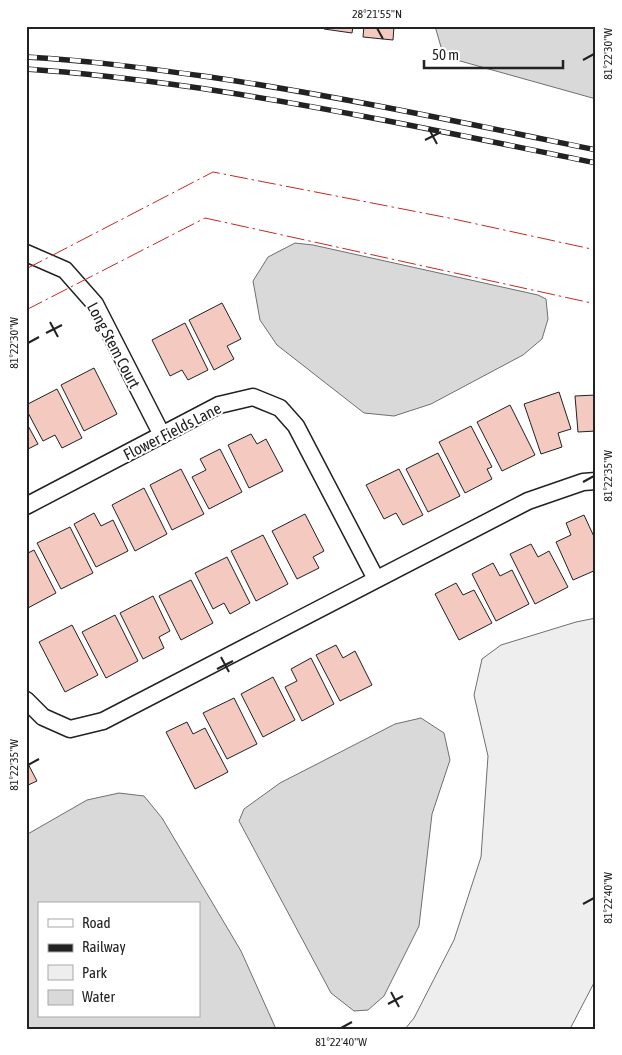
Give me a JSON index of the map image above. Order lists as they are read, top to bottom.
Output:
{
  "streets": {
    "street": ["Long Stem Court", "Flower Fields Lane"]
  },
  "crossings": [
    ["Long Stem Court", "Flower Fields Lane"]
  ],
  "legend": [
    "Road",
    "Railway",
    "Park",
    "Water"
  ],
  "scale_bar": "50 m",
  "coordinates": [
    "28°21'55\"N",
    "81°22'30\"W",
    "81°22'35\"W",
    "81°22'40\"W"
  ]
}
